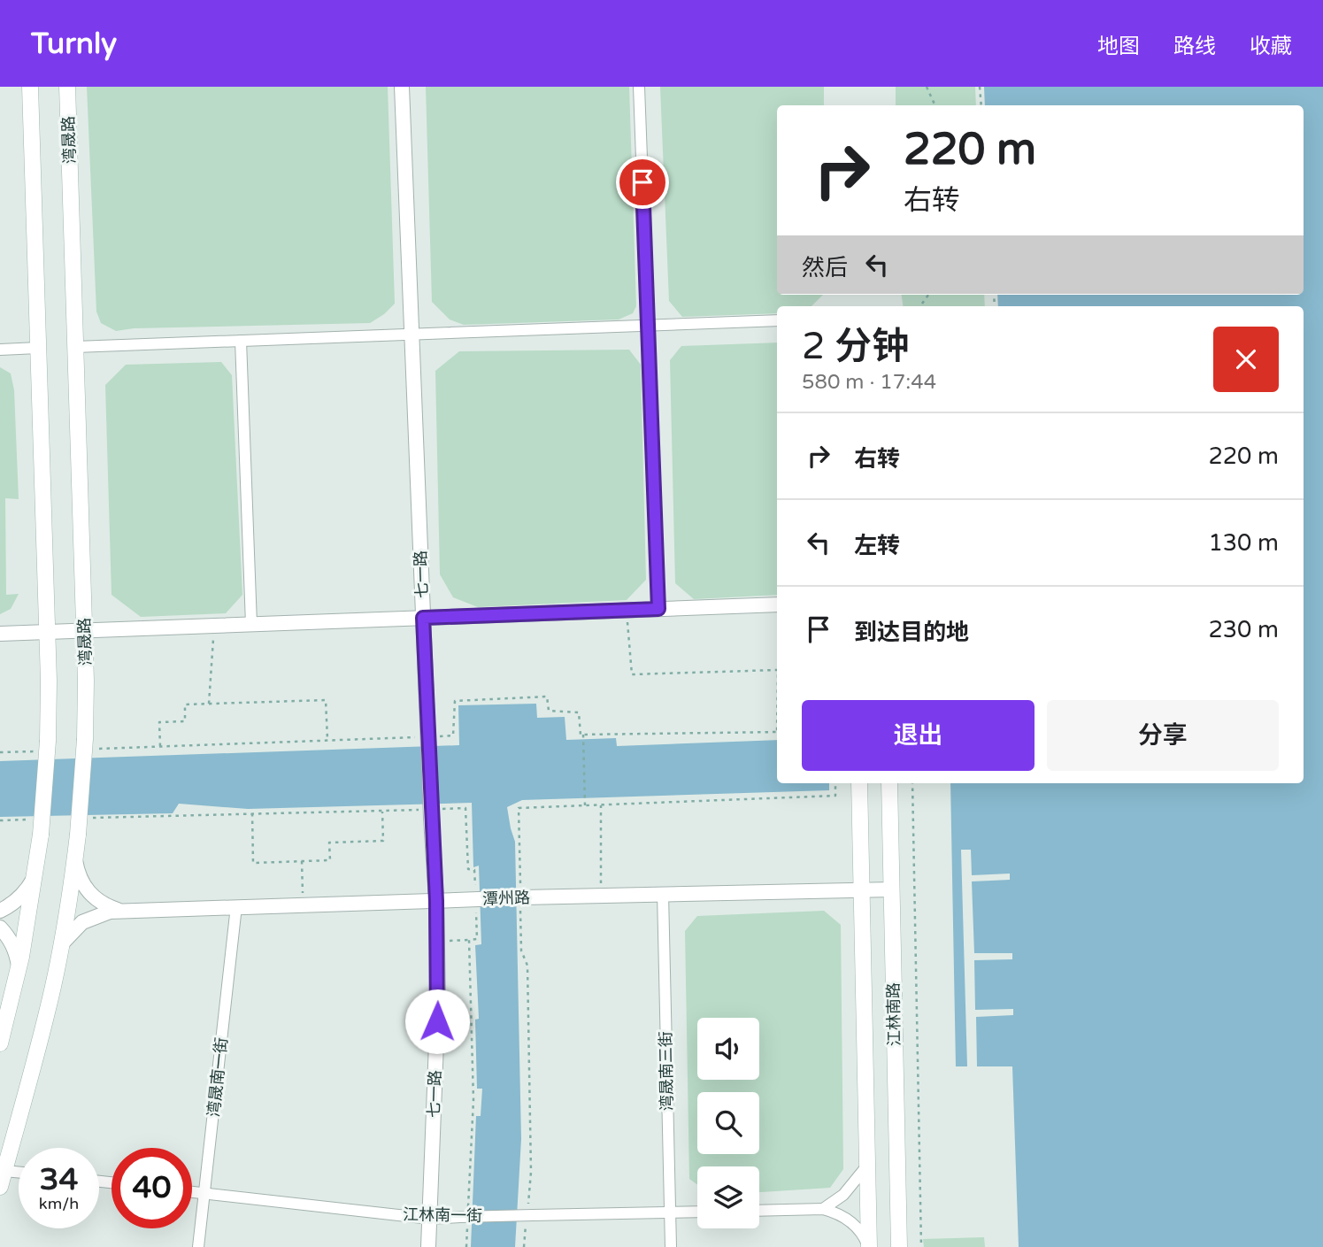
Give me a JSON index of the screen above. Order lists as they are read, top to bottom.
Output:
{
  "streets": {
    "main road": ["湾晟路", "江林南路"],
    "street": [
      "七一路",
      "潭州路",
      "湾晟南三街",
      "湾晟南一街",
      "江林南一街"
    ]
  },
  "crossings": [
    ["湾晟路", "潭州路"],
    ["七一路", "潭州路"],
    ["七一路", "江林南一街"],
    ["潭州路", "江林南路"],
    ["潭州路", "湾晟南三街"],
    ["潭州路", "湾晟南一街"],
    ["湾晟南三街", "江林南一街"],
    ["湾晟南一街", "江林南一街"]
  ],
  "page": {
    "header": "Turnly",
    "nav": ["地图", "路线", "收藏"],
    "turn": ["220 m", "右转"],
    "then": "然后",
    "heading": ["2 分钟", "580 m · 17:44"],
    "list": [
      {
        "name": "右转",
        "value": "220 m"
      },
      {
        "name": "左转",
        "value": "130 m"
      },
      {
        "name": "到达目的地",
        "value": "230 m"
      }
    ],
    "buttons": ["退出", "分享"],
    "speed": "34 km/h",
    "limit": "40"
  }
}
